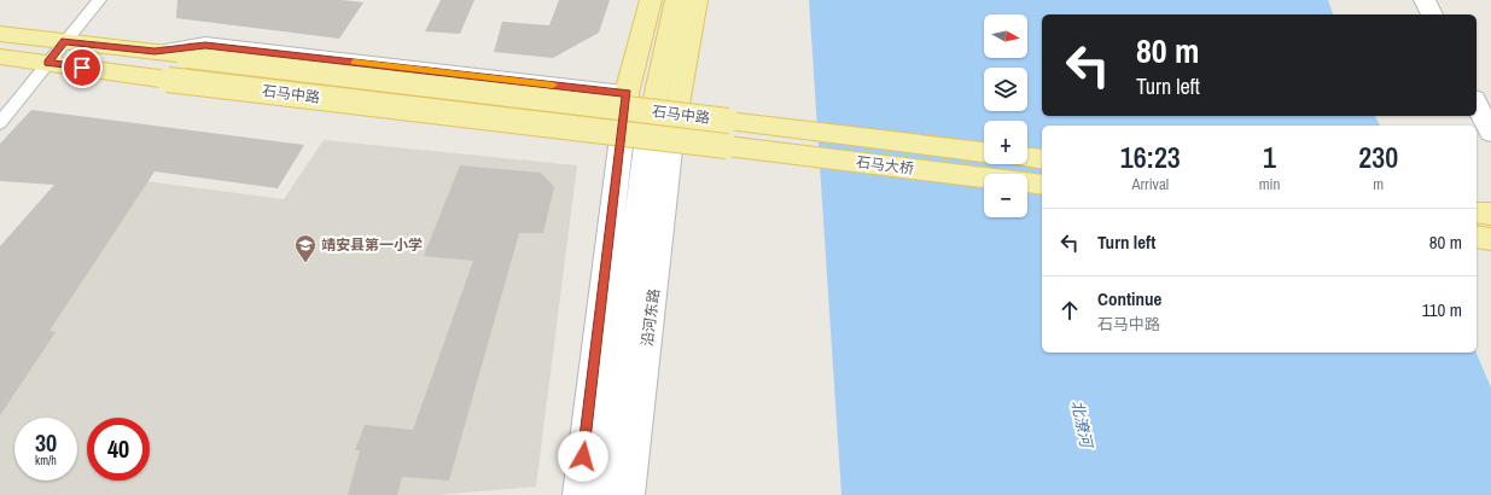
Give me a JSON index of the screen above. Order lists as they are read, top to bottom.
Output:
{
  "streets": {
    "main road": ["石马中路", "石马大桥", "沿河东路"]
  },
  "crossings": [
    ["石马中路", "石马大桥"],
    ["石马中路", "沿河东路"]
  ],
  "water": ["北潦河"],
  "places": {
    "school or university": ["靖安县第一小学"]
  },
  "north": "right",
  "page": {
    "map_buttons": ["+", "−"],
    "turn": ["80 m", "Turn left"],
    "eta": [
      "16:23",
      "Arrival",
      "1",
      "min",
      "230",
      "m"
    ],
    "list": [
      {
        "name": "Turn left",
        "value": "80 m"
      },
      {
        "name": "Continue",
        "note": "石马中路",
        "value": "110 m"
      }
    ],
    "speed": "30 km/h",
    "limit": "40"
  }
}
